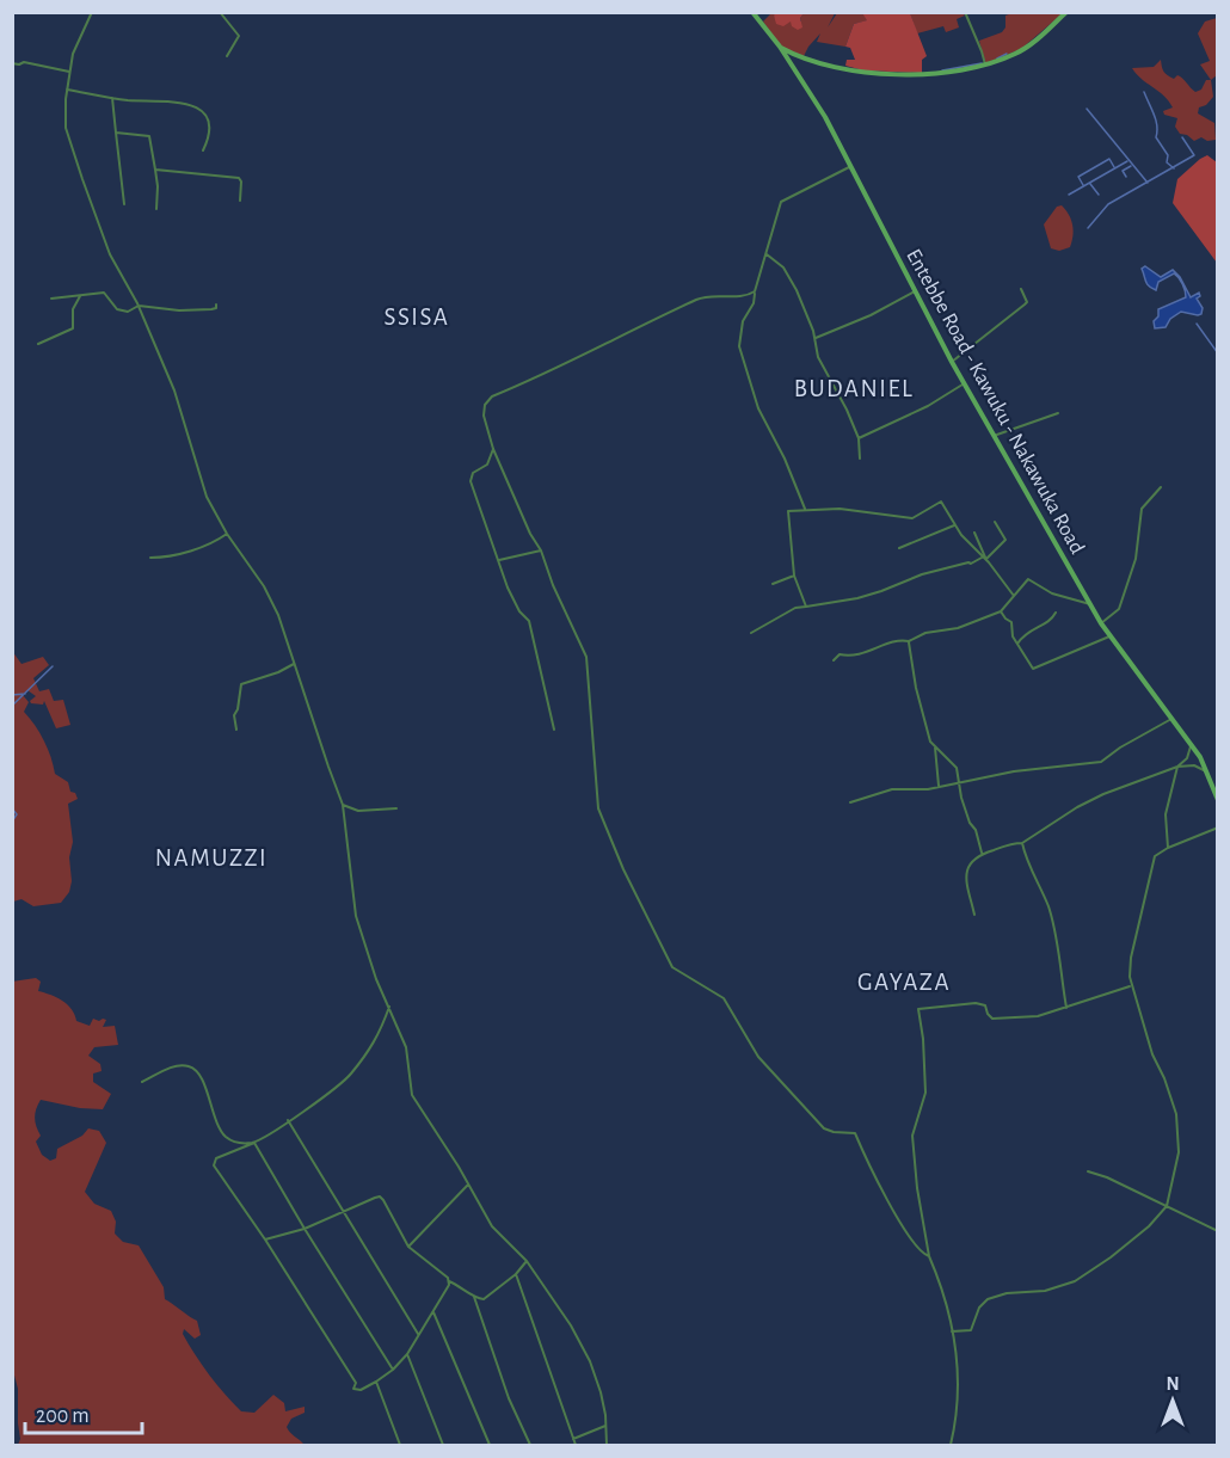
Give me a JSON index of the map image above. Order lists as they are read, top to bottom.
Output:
{
  "streets": {
    "main road": ["Entebbe Road - Kawuku - Nakawuka Road"]
  },
  "districts": [
    "SSISA",
    "BUDANIEL",
    "NAMUZZI",
    "GAYAZA"
  ],
  "scale_bar": "200 m",
  "north": "top"
}
